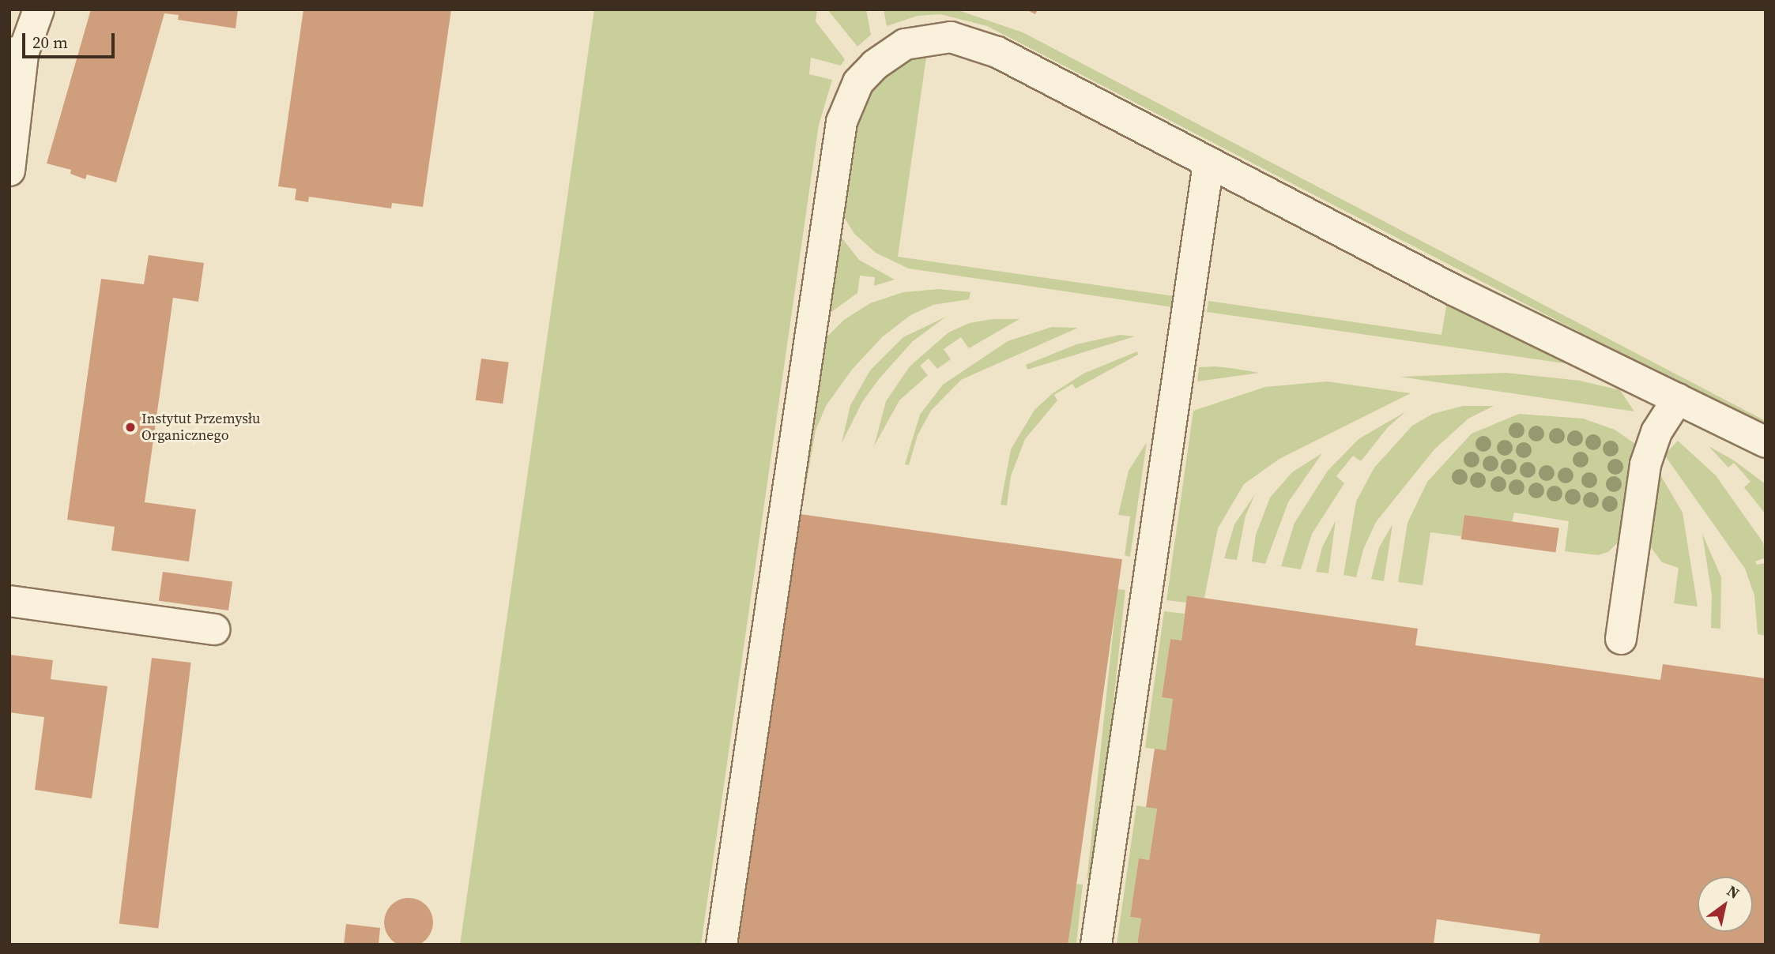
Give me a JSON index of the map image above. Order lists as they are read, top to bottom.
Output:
{
  "places": ["Instytut Przemysłu Organicznego"],
  "scale_bar": "20 m",
  "north": "top right"
}
